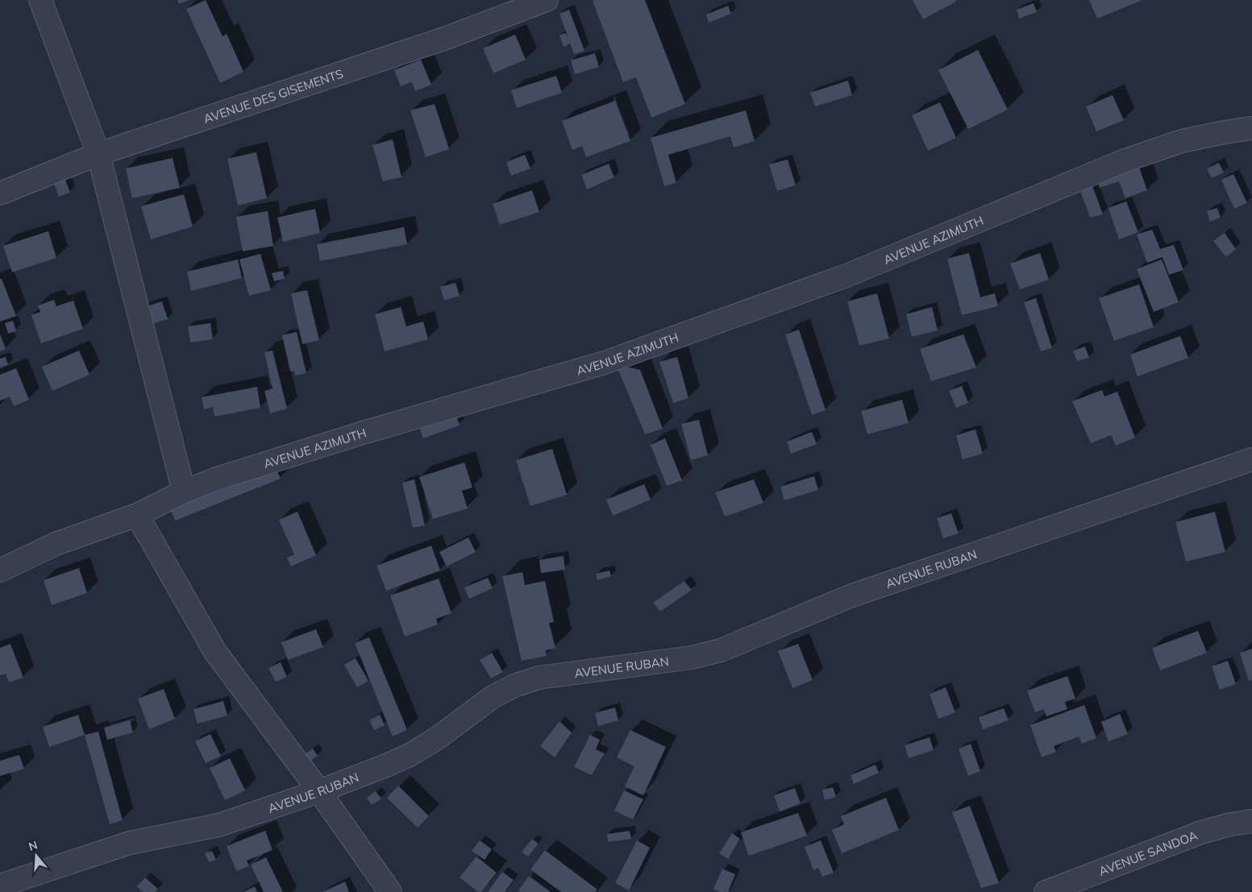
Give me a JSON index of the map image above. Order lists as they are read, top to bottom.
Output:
{
  "streets": {
    "street": [
      "AVENUE DES GISEMENTS",
      "AVENUE AZIMUTH",
      "AVENUE RUBAN",
      "AVENUE SANDOA"
    ]
  },
  "north": "top"
}
